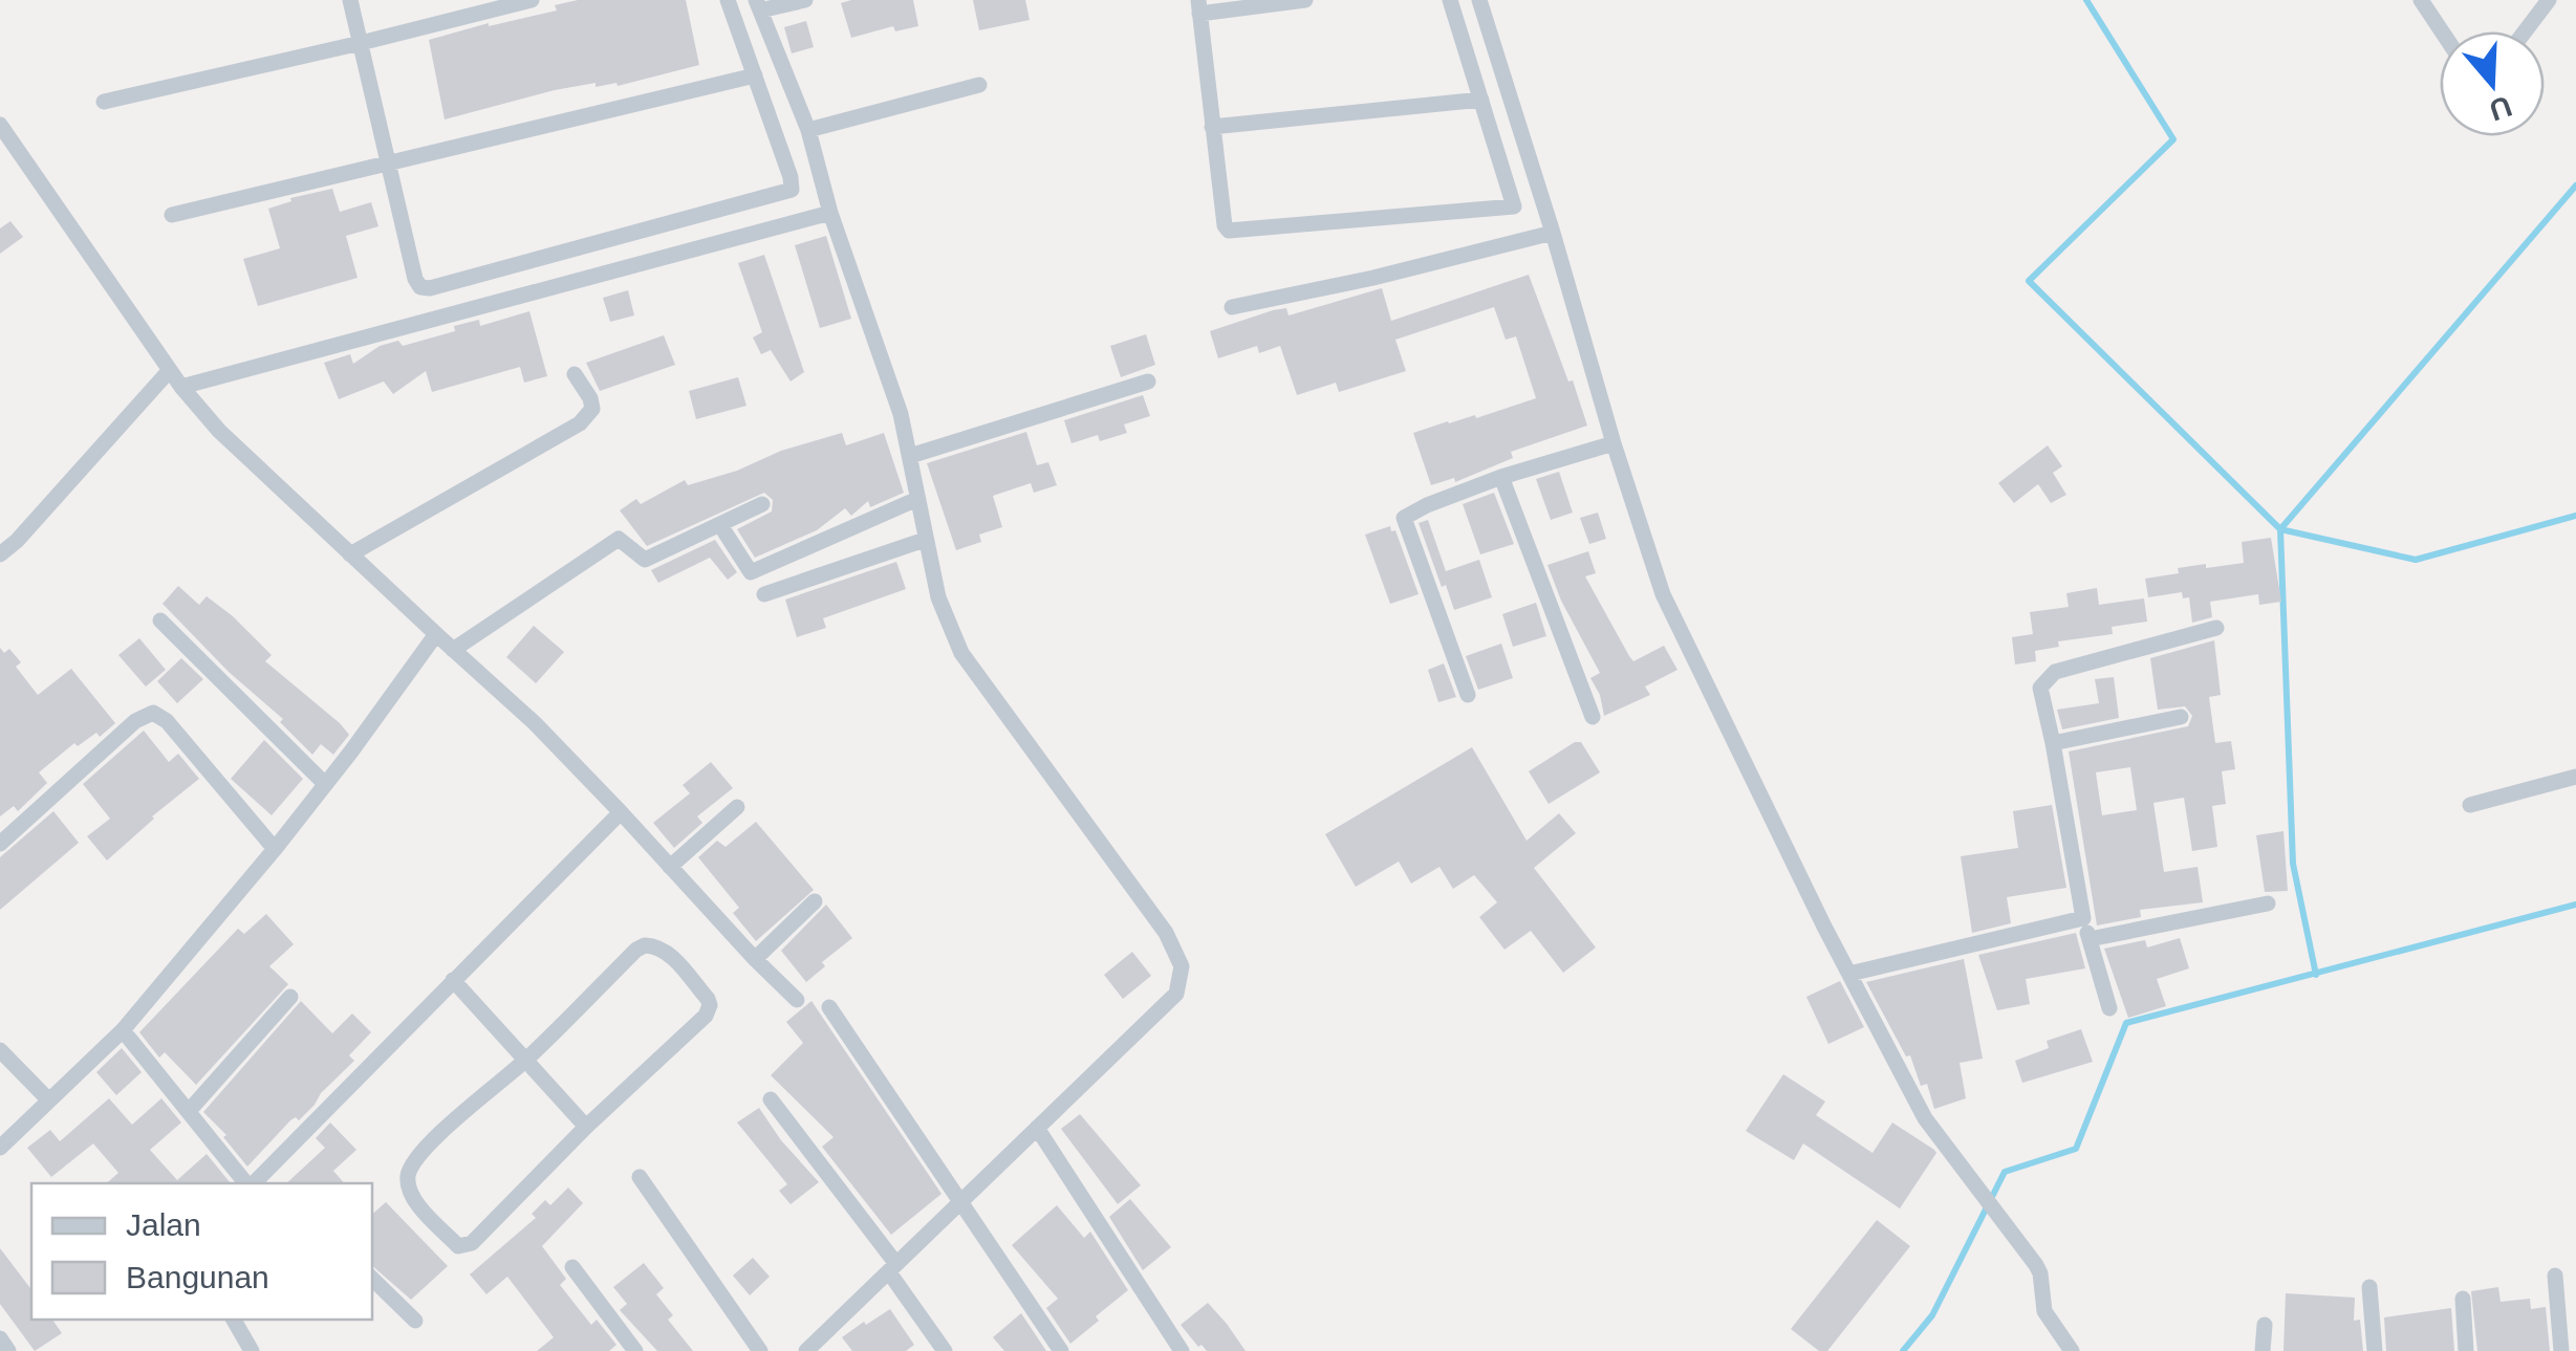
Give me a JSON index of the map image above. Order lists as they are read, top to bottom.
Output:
{
  "legend": ["Jalan", "Bangunan"],
  "north": "bottom"
}
